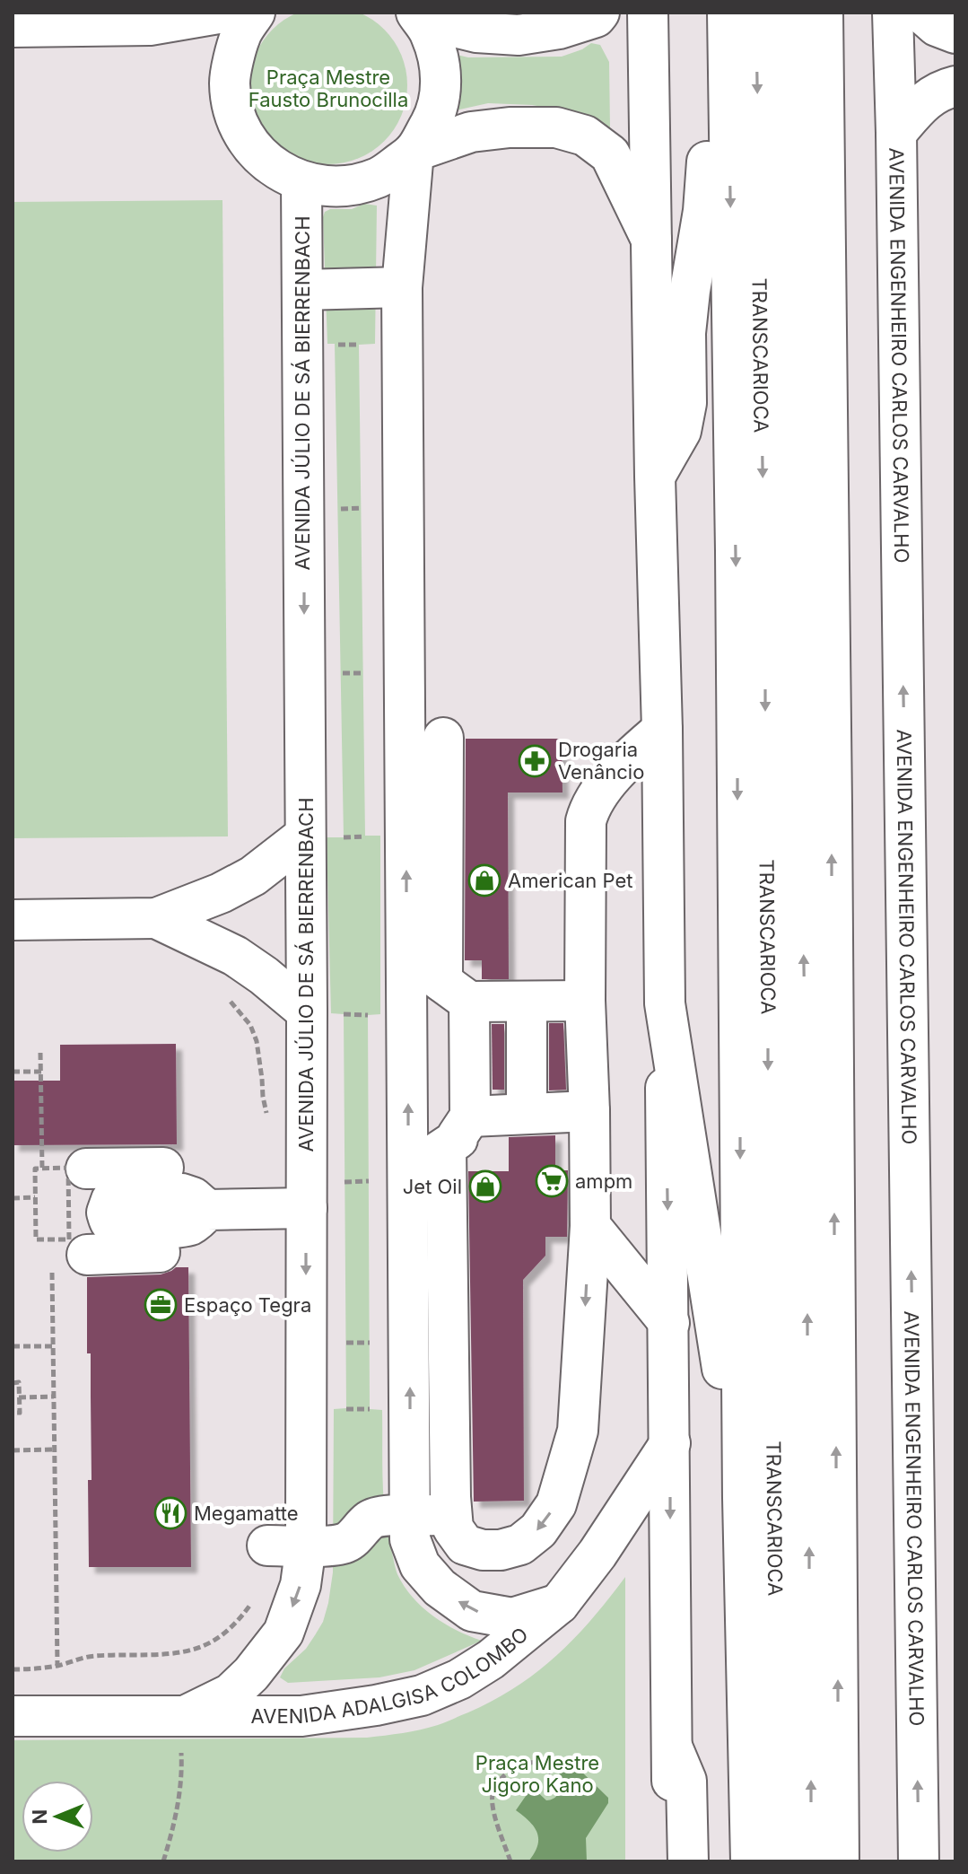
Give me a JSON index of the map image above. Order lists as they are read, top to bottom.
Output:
{
  "streets": {
    "main road": [
      "TRANSCARIOCA",
      "AVENIDA ENGENHEIRO CARLOS CARVALHO",
      "AVENIDA JÚLIO DE SÁ BIERRENBACH",
      "AVENIDA ADALGISA COLOMBO"
    ]
  },
  "crossings": [
    ["AVENIDA JÚLIO DE SÁ BIERRENBACH", "AVENIDA ADALGISA COLOMBO"]
  ],
  "parks": ["Praça Mestre Fausto Brunocilla", "Praça Mestre Jigoro Kano"],
  "places": {
    "pharmacy": ["Drogaria Venâncio"],
    "shop": ["American Pet", "Jet Oil"],
    "supermarket": ["ampm"],
    "office": ["Espaço Tegra"],
    "restaurant": ["Megamatte"]
  },
  "north": "left"
}
